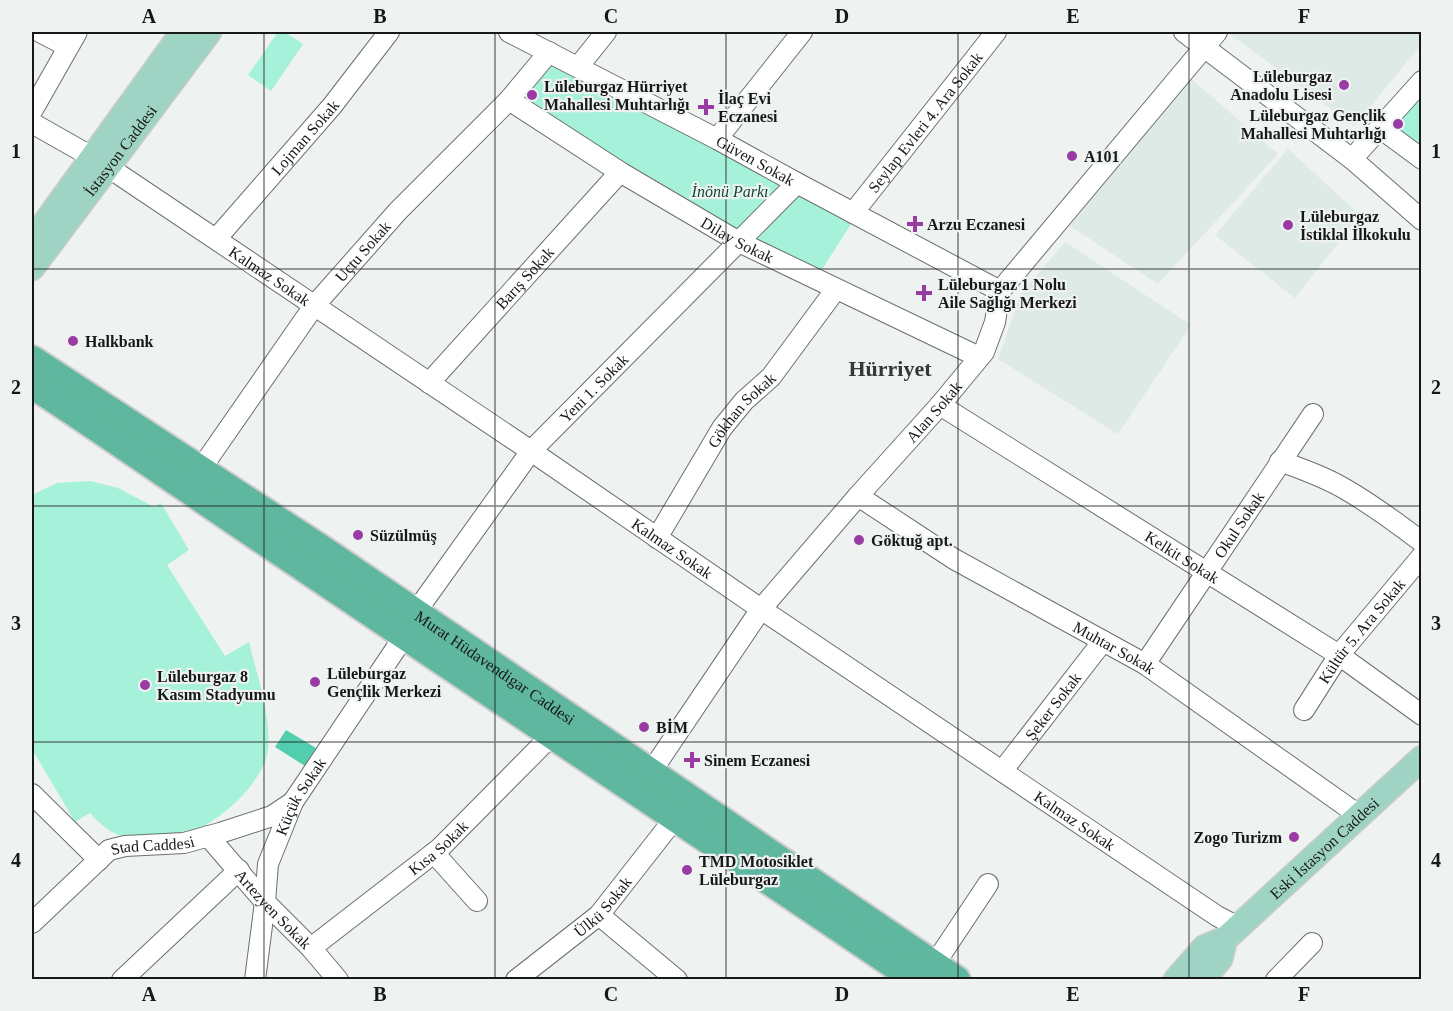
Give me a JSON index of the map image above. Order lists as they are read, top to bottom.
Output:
{
  "streets": {
    "highway": ["Murat Hüdavendigar Caddesi"],
    "main road": ["İstasyon Caddesi", "Eski İstasyon Caddesi"],
    "street": [
      "Seylap Evleri 4. Ara Sokak",
      "Lojman Sokak",
      "Güven Sokak",
      "Dilay Sokak",
      "Uçtu Sokak",
      "Kalmaz Sokak",
      "Barış Sokak",
      "Yeni 1. Sokak",
      "Gökhan Sokak",
      "Alan Sokak",
      "Okul Sokak",
      "Kelkit Sokak",
      "Kültür 5. Ara Sokak",
      "Muhtar Sokak",
      "Şeker Sokak",
      "Küçük Sokak",
      "Stad Caddesi",
      "Kısa Sokak",
      "Ülkü Sokak",
      "Artezyen Sokak"
    ]
  },
  "crossings": [
    ["Seylap Evleri 4. Ara Sokak", "Güven Sokak"],
    ["Lojman Sokak", "Kalmaz Sokak"],
    ["İstasyon Caddesi", "Kalmaz Sokak"],
    ["Güven Sokak", "Uçtu Sokak"],
    ["Güven Sokak", "Yeni 1. Sokak"],
    ["Güven Sokak", "Alan Sokak"],
    ["Dilay Sokak", "Uçtu Sokak"],
    ["Dilay Sokak", "Barış Sokak"],
    ["Dilay Sokak", "Yeni 1. Sokak"],
    ["Dilay Sokak", "Gökhan Sokak"],
    ["Dilay Sokak", "Alan Sokak"],
    ["Uçtu Sokak", "Kalmaz Sokak"],
    ["Uçtu Sokak", "Murat Hüdavendigar Caddesi"],
    ["Kalmaz Sokak", "Barış Sokak"],
    ["Kalmaz Sokak", "Yeni 1. Sokak"],
    ["Kalmaz Sokak", "Gökhan Sokak"],
    ["Kalmaz Sokak", "Alan Sokak"],
    ["Kalmaz Sokak", "Şeker Sokak"],
    ["Kalmaz Sokak", "Eski İstasyon Caddesi"],
    ["Yeni 1. Sokak", "Murat Hüdavendigar Caddesi"],
    ["Yeni 1. Sokak", "Küçük Sokak"],
    ["Alan Sokak", "Kelkit Sokak"],
    ["Alan Sokak", "Muhtar Sokak"],
    ["Alan Sokak", "Murat Hüdavendigar Caddesi"],
    ["Okul Sokak", "Kelkit Sokak"],
    ["Okul Sokak", "Muhtar Sokak"],
    ["Kelkit Sokak", "Kültür 5. Ara Sokak"],
    ["Muhtar Sokak", "Şeker Sokak"],
    ["Muhtar Sokak", "Eski İstasyon Caddesi"],
    ["Murat Hüdavendigar Caddesi", "Küçük Sokak"],
    ["Murat Hüdavendigar Caddesi", "Kısa Sokak"],
    ["Murat Hüdavendigar Caddesi", "Ülkü Sokak"],
    ["Küçük Sokak", "Stad Caddesi"],
    ["Küçük Sokak", "Artezyen Sokak"],
    ["Stad Caddesi", "Artezyen Sokak"],
    ["Kısa Sokak", "Artezyen Sokak"]
  ],
  "districts": ["Hürriyet"],
  "parks": ["İnönü Parkı"],
  "places": {
    "other": [
      "Lüleburgaz Anadolu Lisesi",
      "Lüleburgaz Hürriyet Mahallesi Muhtarlığı",
      "Lüleburgaz Gençlik Mahallesi Muhtarlığı",
      "A101",
      "Lüleburgaz İstiklal İlkokulu",
      "Halkbank",
      "Süzülmüş",
      "Göktuğ apt.",
      "Lüleburgaz Gençlik Merkezi",
      "Lüleburgaz 8 Kasım Stadyumu",
      "BİM",
      "Zogo Turizm",
      "TMD Motosiklet Lüleburgaz"
    ],
    "health": [
      "İlaç Evi Eczanesi",
      "Arzu Eczanesi",
      "Lüleburgaz 1 Nolu Aile Sağlığı Merkezi",
      "Sinem Eczanesi"
    ]
  },
  "grid": {
    "columns": [
      "A",
      "B",
      "C",
      "D",
      "E",
      "F"
    ],
    "rows": [
      "1",
      "2",
      "3",
      "4"
    ]
  }
}
